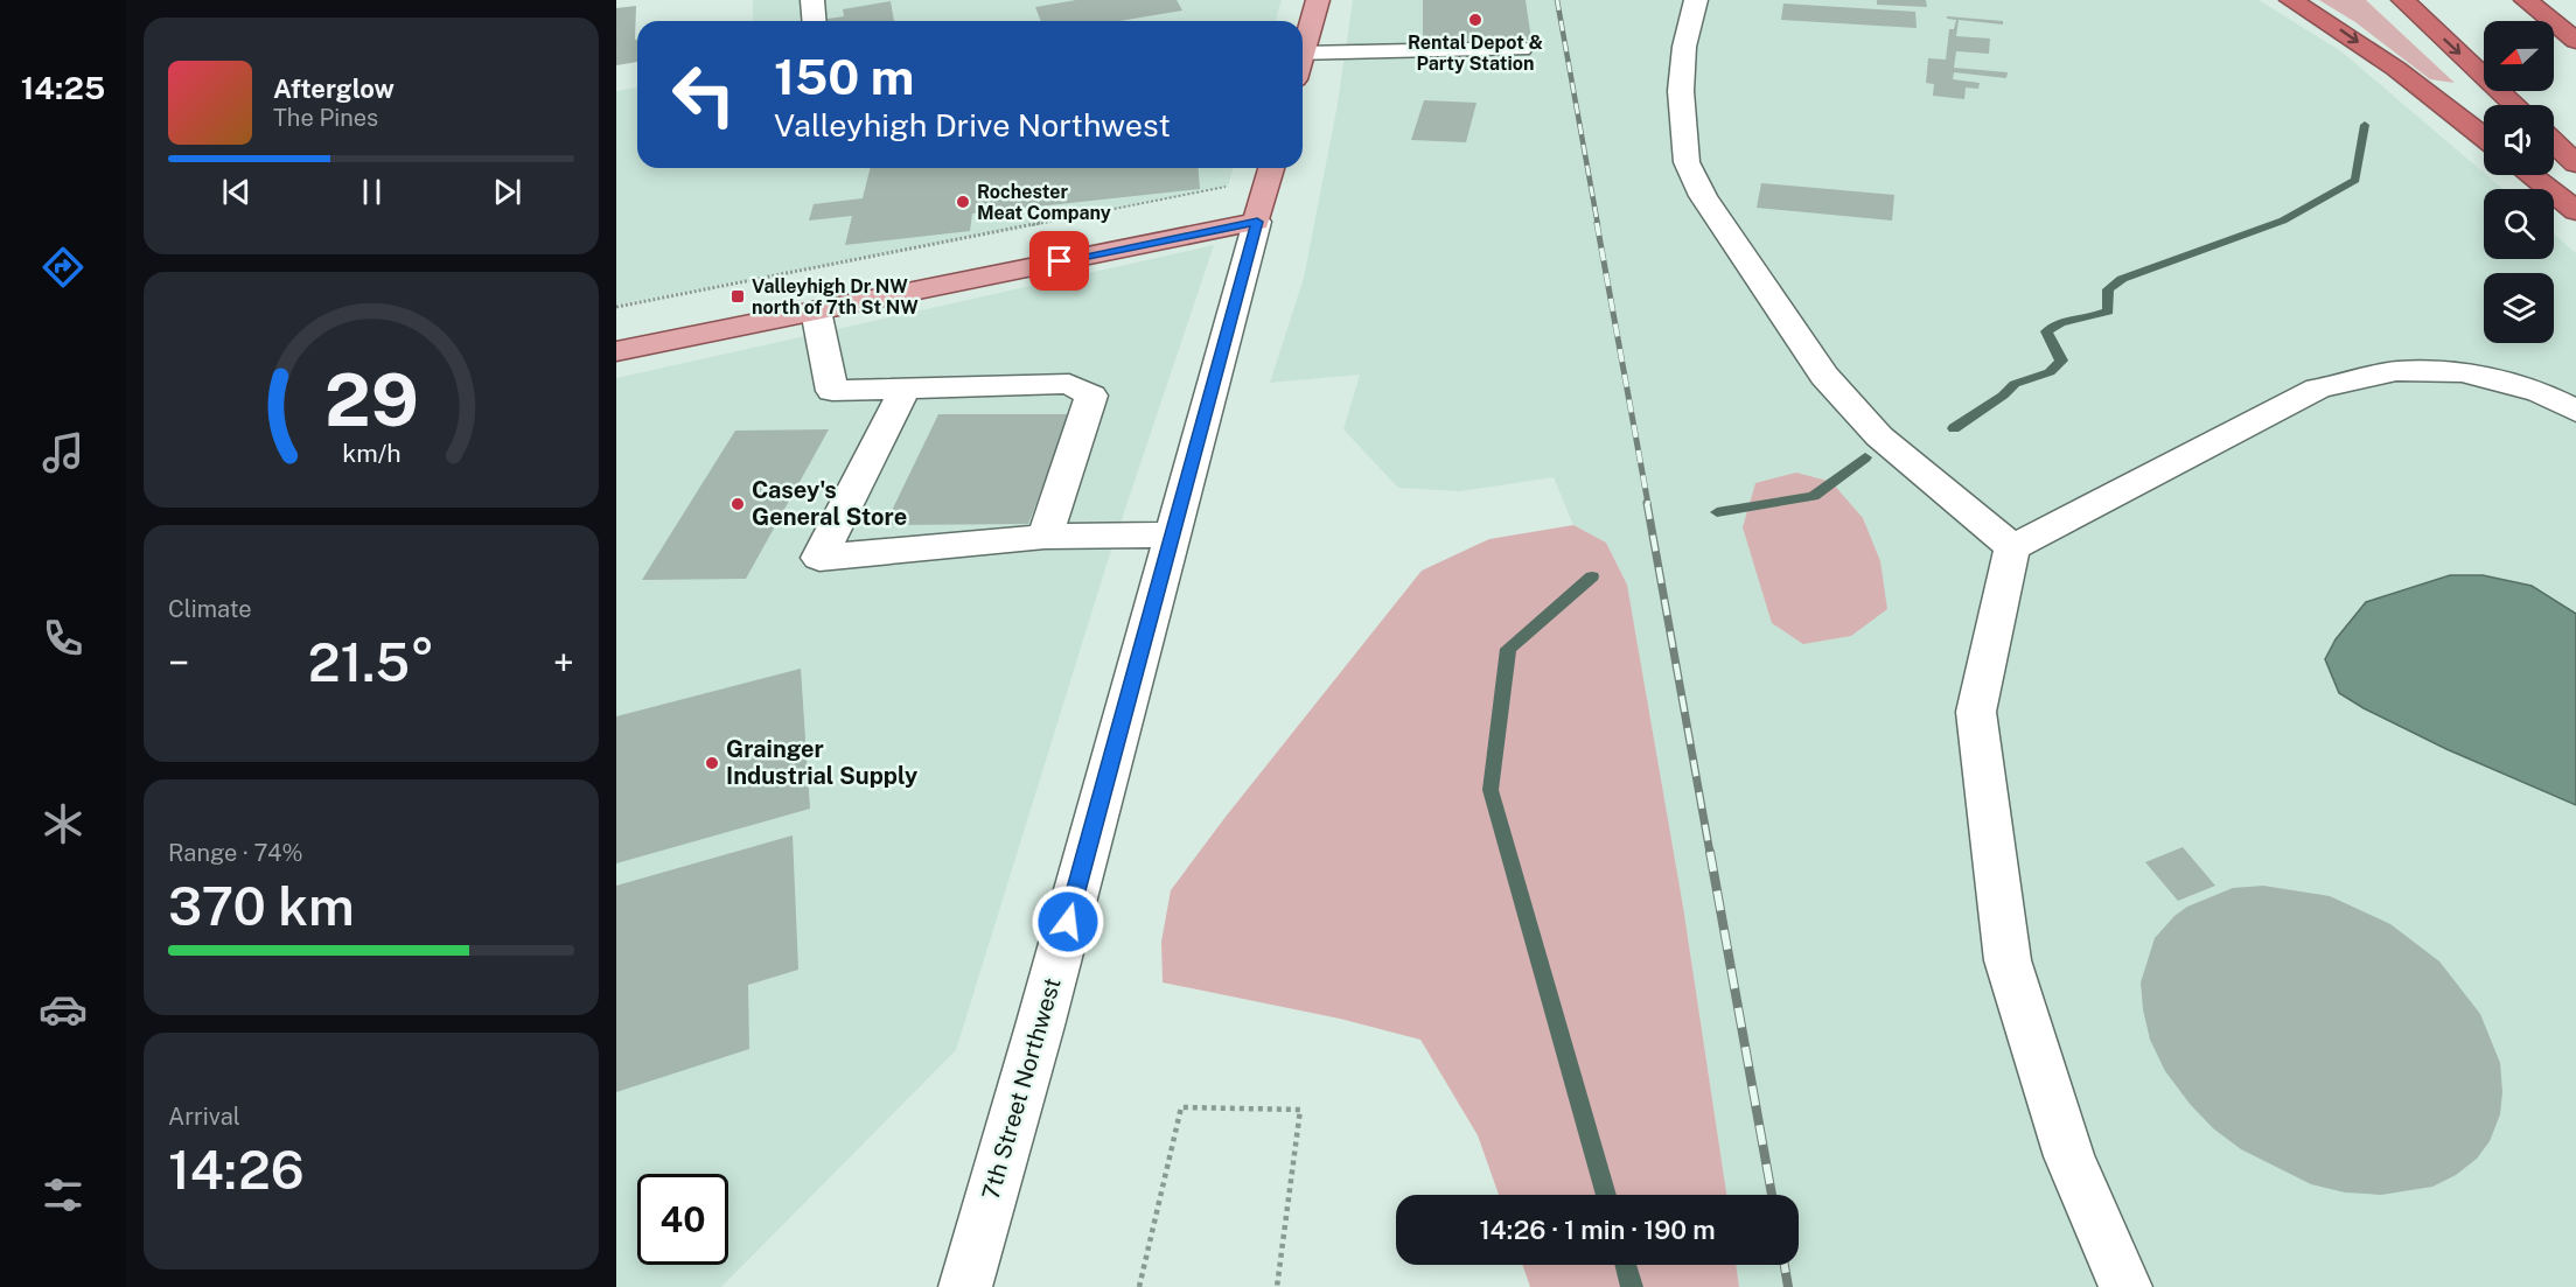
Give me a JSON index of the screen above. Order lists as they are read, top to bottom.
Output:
{
  "streets": {
    "main road": ["7th Street Northwest"]
  },
  "places": {
    "other": [
      "Rental Depot & Party Station",
      "Rochester Meat Company",
      "Casey's General Store",
      "Grainger Industrial Supply"
    ],
    "transit": ["Valleyhigh Dr NW north of 7th St NW"]
  },
  "north": "left",
  "page": {
    "tabs": "14:25",
    "turn": ["150 m", "Valleyhigh Drive Northwest"],
    "song": ["Afterglow", "The Pines"],
    "tile": [
      "Climate",
      ["Range · 74%", "370 km"],
      ["Arrival", "14:26"]
    ],
    "heat": ["−", "21.5°", "+"],
    "limit": "40",
    "trip": "14:26 · 1 min · 190 m",
    "gauge": ["29", "km/h"]
  }
}
